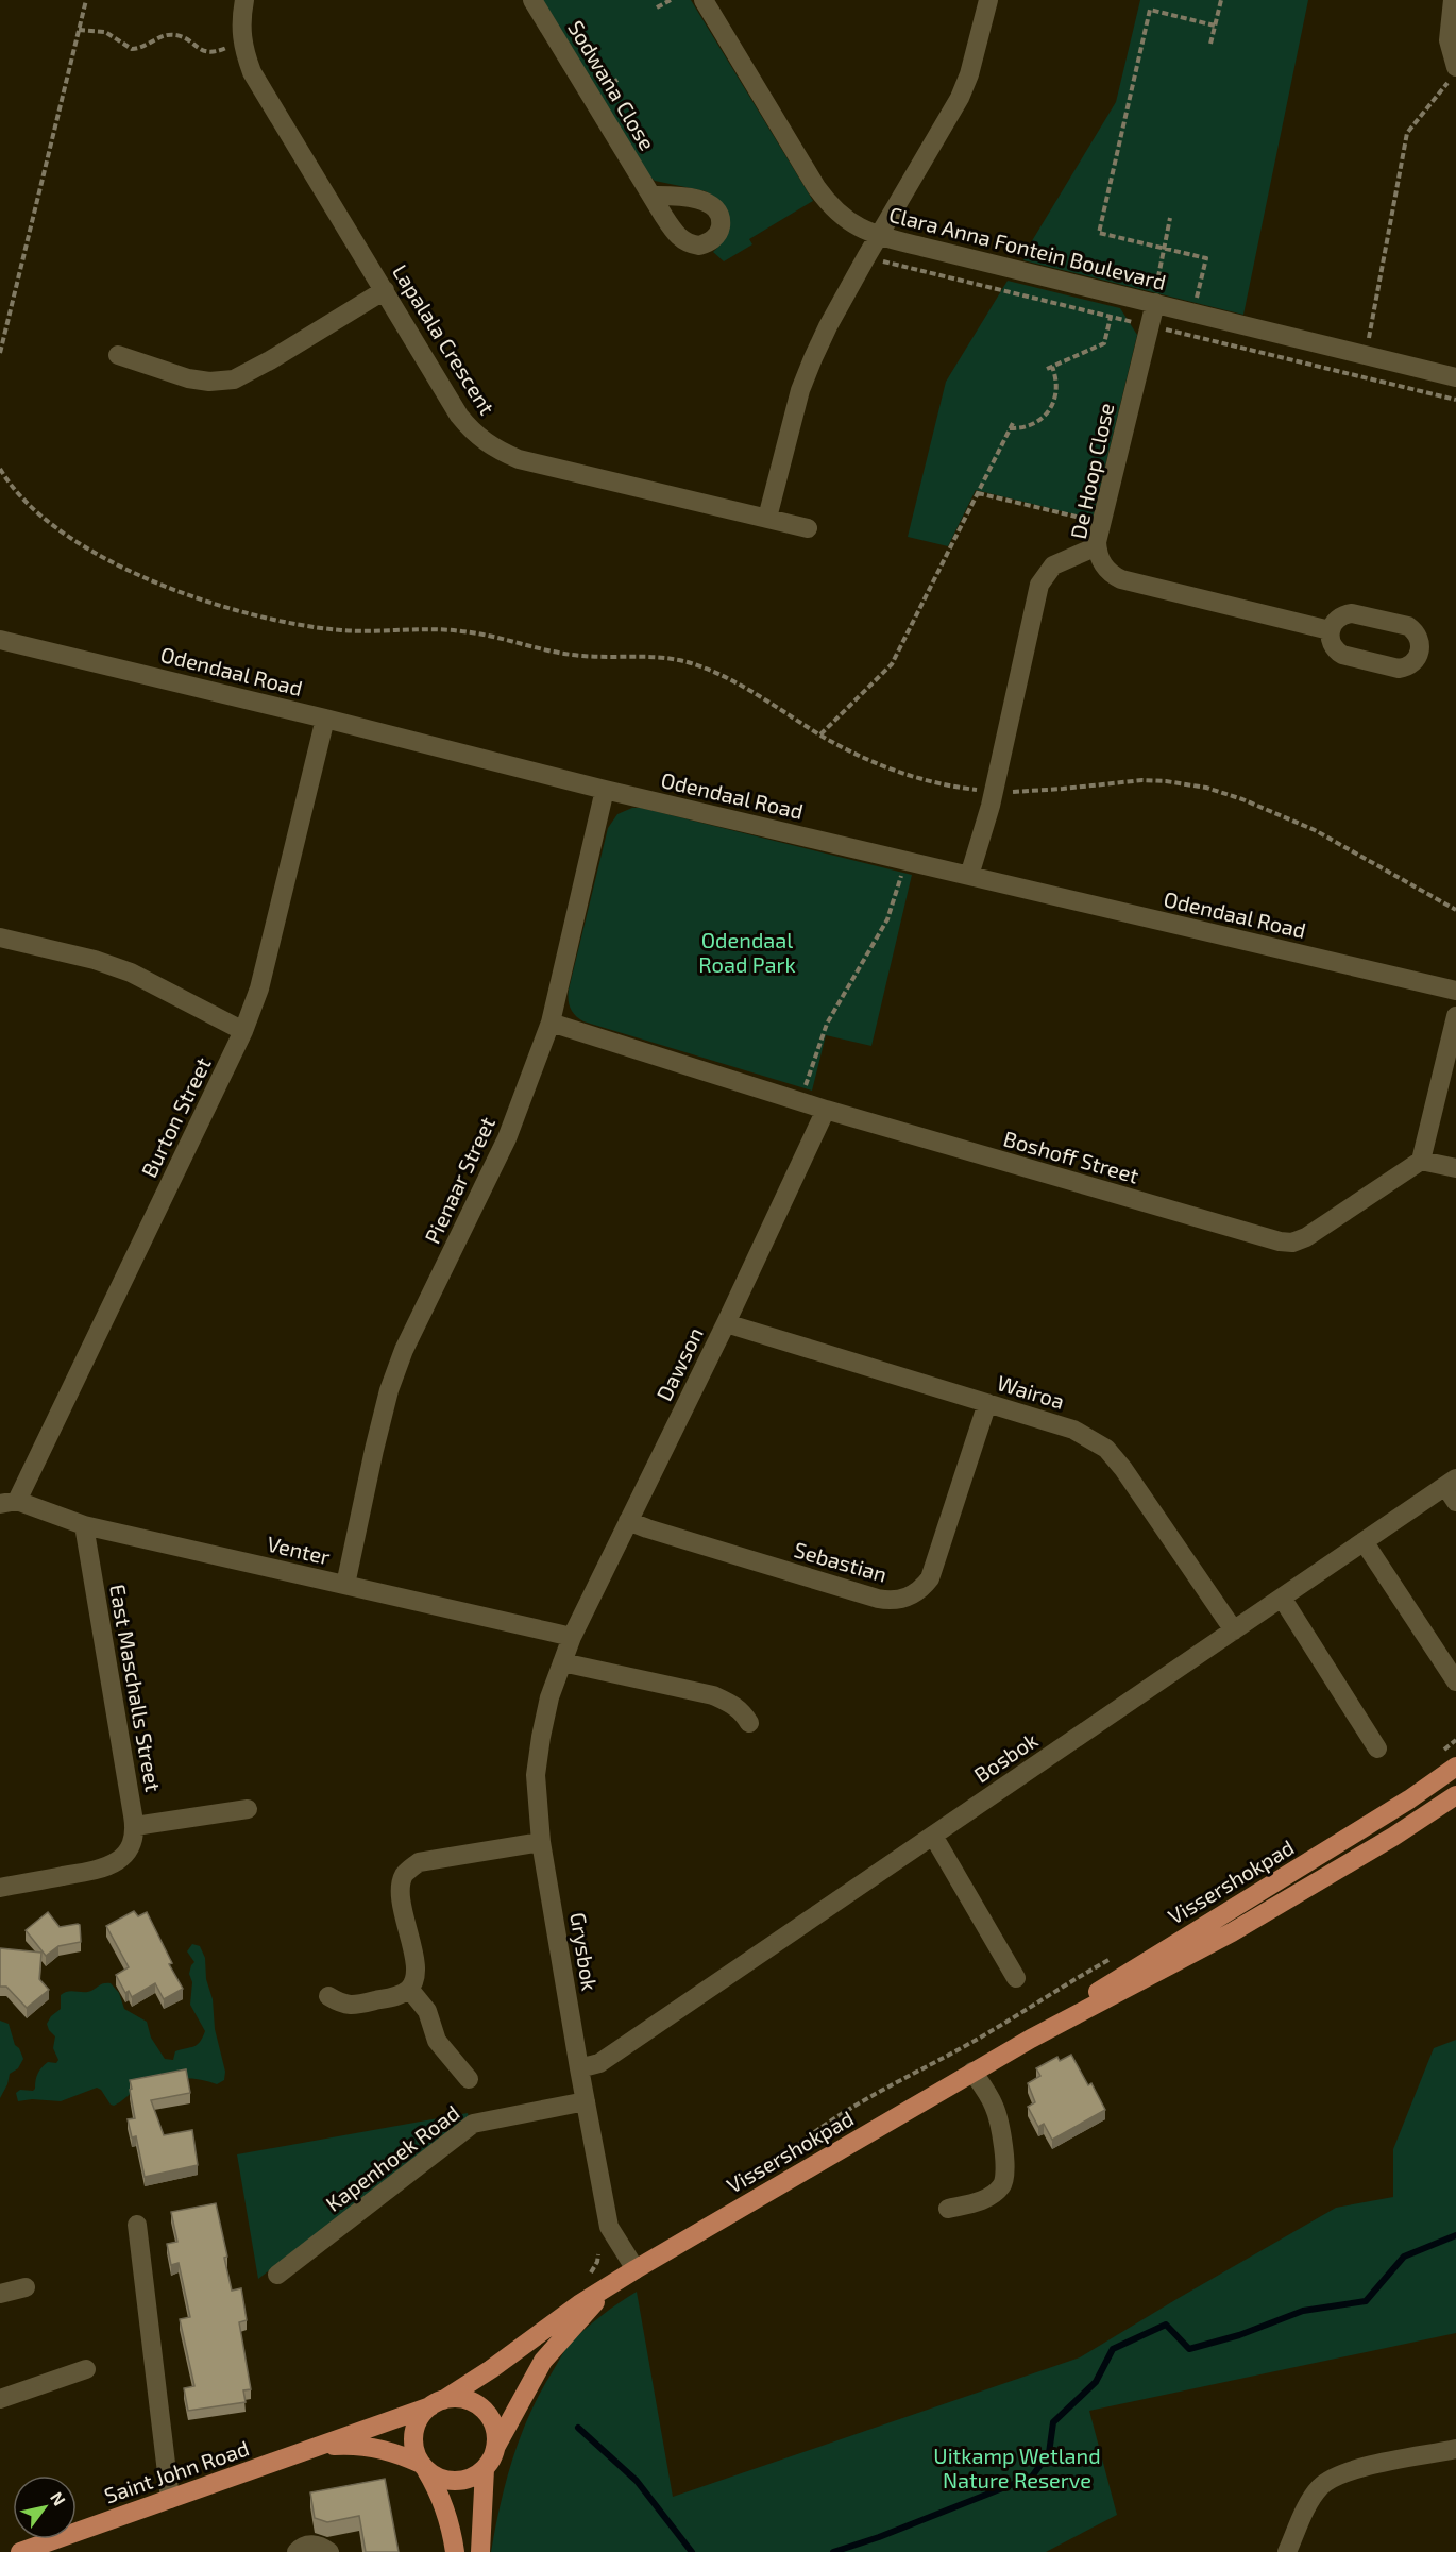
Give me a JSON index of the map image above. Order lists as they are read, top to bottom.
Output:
{
  "streets": {
    "main road": ["Vissershokpad", "Saint John Road"],
    "street": [
      "Sodwana Close",
      "Clara Anna Fontein Boulevard",
      "Lapalala Crescent",
      "De Hoop Close",
      "Odendaal Road",
      "Burton Street",
      "Boshoff Street",
      "Pienaar Street",
      "Dawson",
      "Wairoa",
      "Venter",
      "Sebastian",
      "East Maschalls Street",
      "Bosbok",
      "Grysbok",
      "Kapenhoek Road"
    ]
  },
  "crossings": [
    ["Clara Anna Fontein Boulevard", "De Hoop Close"],
    ["Odendaal Road", "Burton Street"],
    ["Odendaal Road", "Pienaar Street"],
    ["Burton Street", "Venter"],
    ["Boshoff Street", "Pienaar Street"],
    ["Boshoff Street", "Dawson"],
    ["Pienaar Street", "Venter"],
    ["Dawson", "Wairoa"],
    ["Dawson", "Venter"],
    ["Dawson", "Sebastian"],
    ["Dawson", "Grysbok"],
    ["Wairoa", "Sebastian"],
    ["Wairoa", "Bosbok"],
    ["Venter", "East Maschalls Street"],
    ["Venter", "Grysbok"],
    ["Bosbok", "Grysbok"],
    ["Vissershokpad", "Grysbok"],
    ["Vissershokpad", "Saint John Road"],
    ["Grysbok", "Kapenhoek Road"]
  ],
  "parks": ["Odendaal Road Park", "Uitkamp Wetland Nature Reserve"],
  "north": "top right"
}
